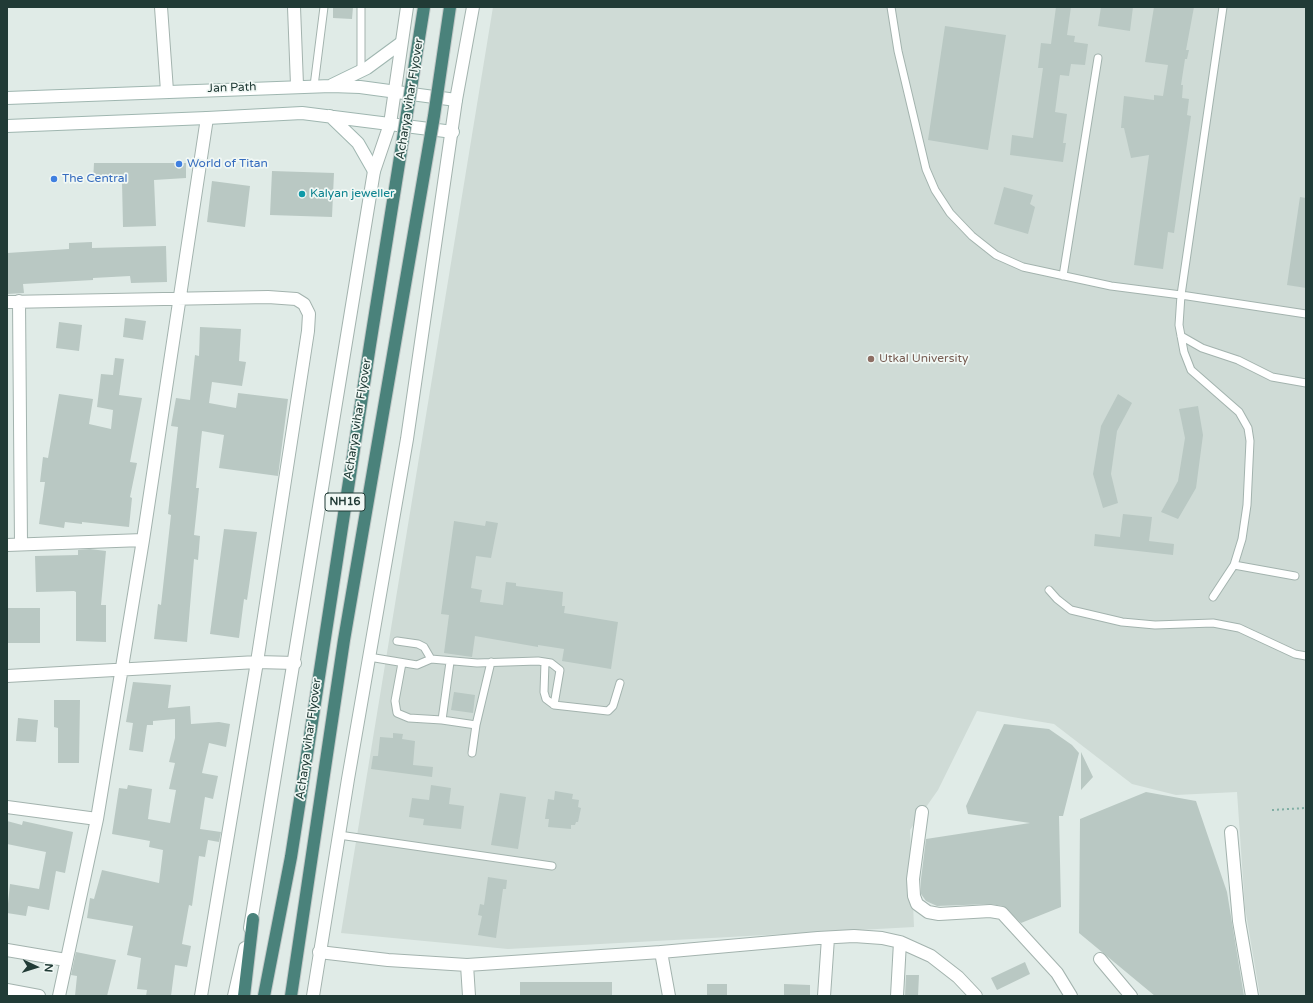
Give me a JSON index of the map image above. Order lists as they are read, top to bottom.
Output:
{
  "streets": {
    "highway": ["Acharya vihar Flyover", "NH16"],
    "street": ["Jan Path"]
  },
  "places": [
    "World of Titan",
    "The Central",
    "Kalyan jeweller",
    "Utkal University"
  ],
  "north": "right"
}
